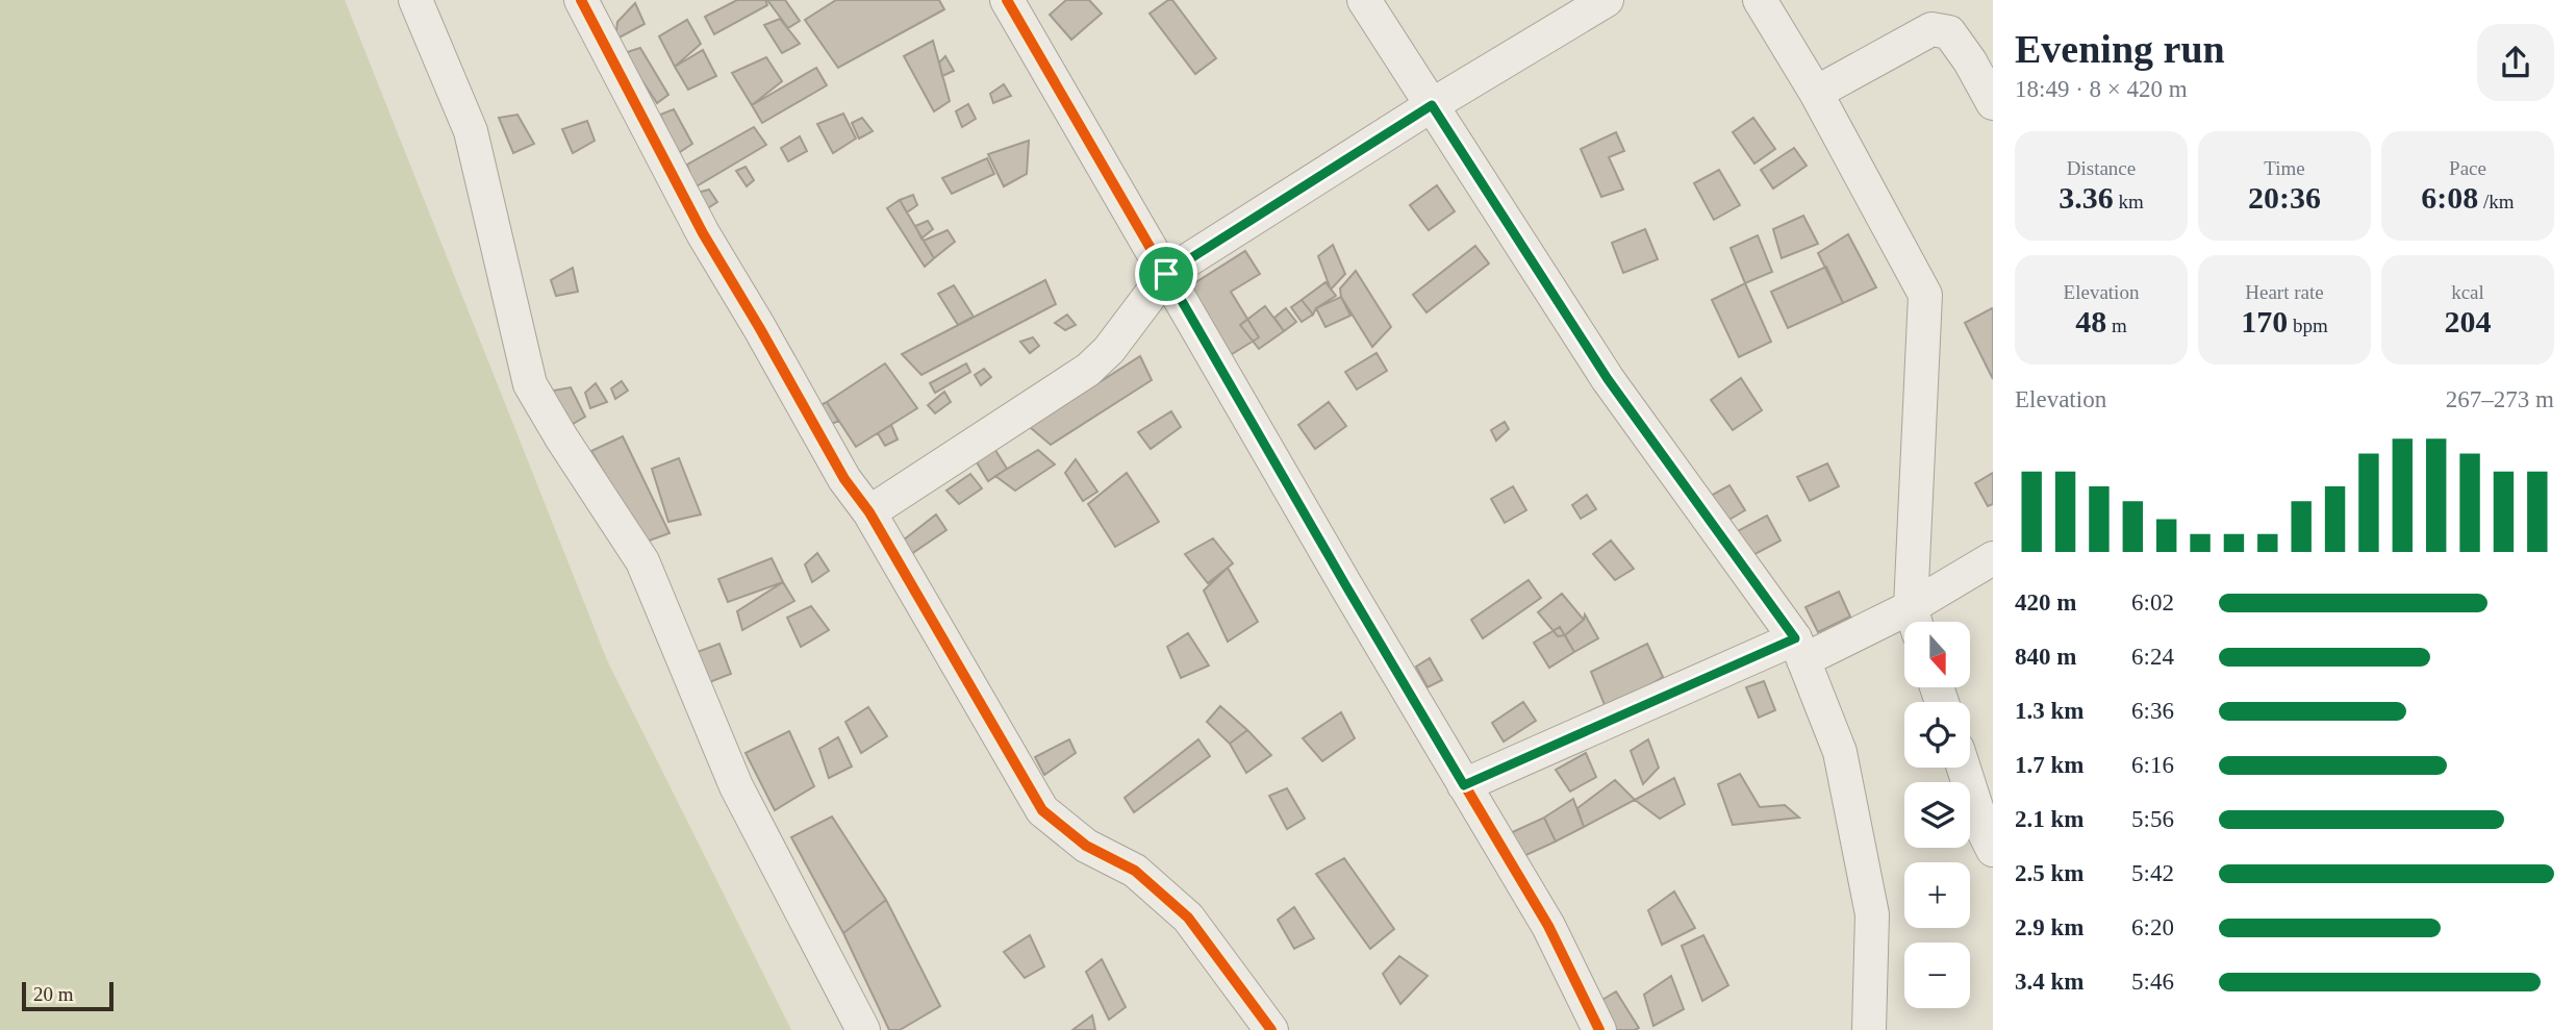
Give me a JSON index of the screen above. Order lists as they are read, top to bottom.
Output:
{
  "scale_bar": "20 m",
  "north": "bottom",
  "page": {
    "heading": ["Evening run", "18:49 · 8 × 420 m"],
    "stats": [
      ["Distance", "3.36 km"],
      ["Time", "20:36"],
      ["Pace", "6:08 /km"],
      ["Elevation", "48 m"],
      ["Heart rate", "170 bpm"],
      ["kcal", "204"]
    ],
    "chart": ["Elevation", "267–273 m"],
    "list": [
      {
        "name": "420 m",
        "note": "6:02"
      },
      {
        "name": "840 m",
        "note": "6:24"
      },
      {
        "name": "1.3 km",
        "note": "6:36"
      },
      {
        "name": "1.7 km",
        "note": "6:16"
      },
      {
        "name": "2.1 km",
        "note": "5:56"
      },
      {
        "name": "2.5 km",
        "note": "5:42"
      },
      {
        "name": "2.9 km",
        "note": "6:20"
      },
      {
        "name": "3.4 km",
        "note": "5:46"
      }
    ],
    "map_buttons": ["+", "−"],
    "scale": "20 m"
  }
}
